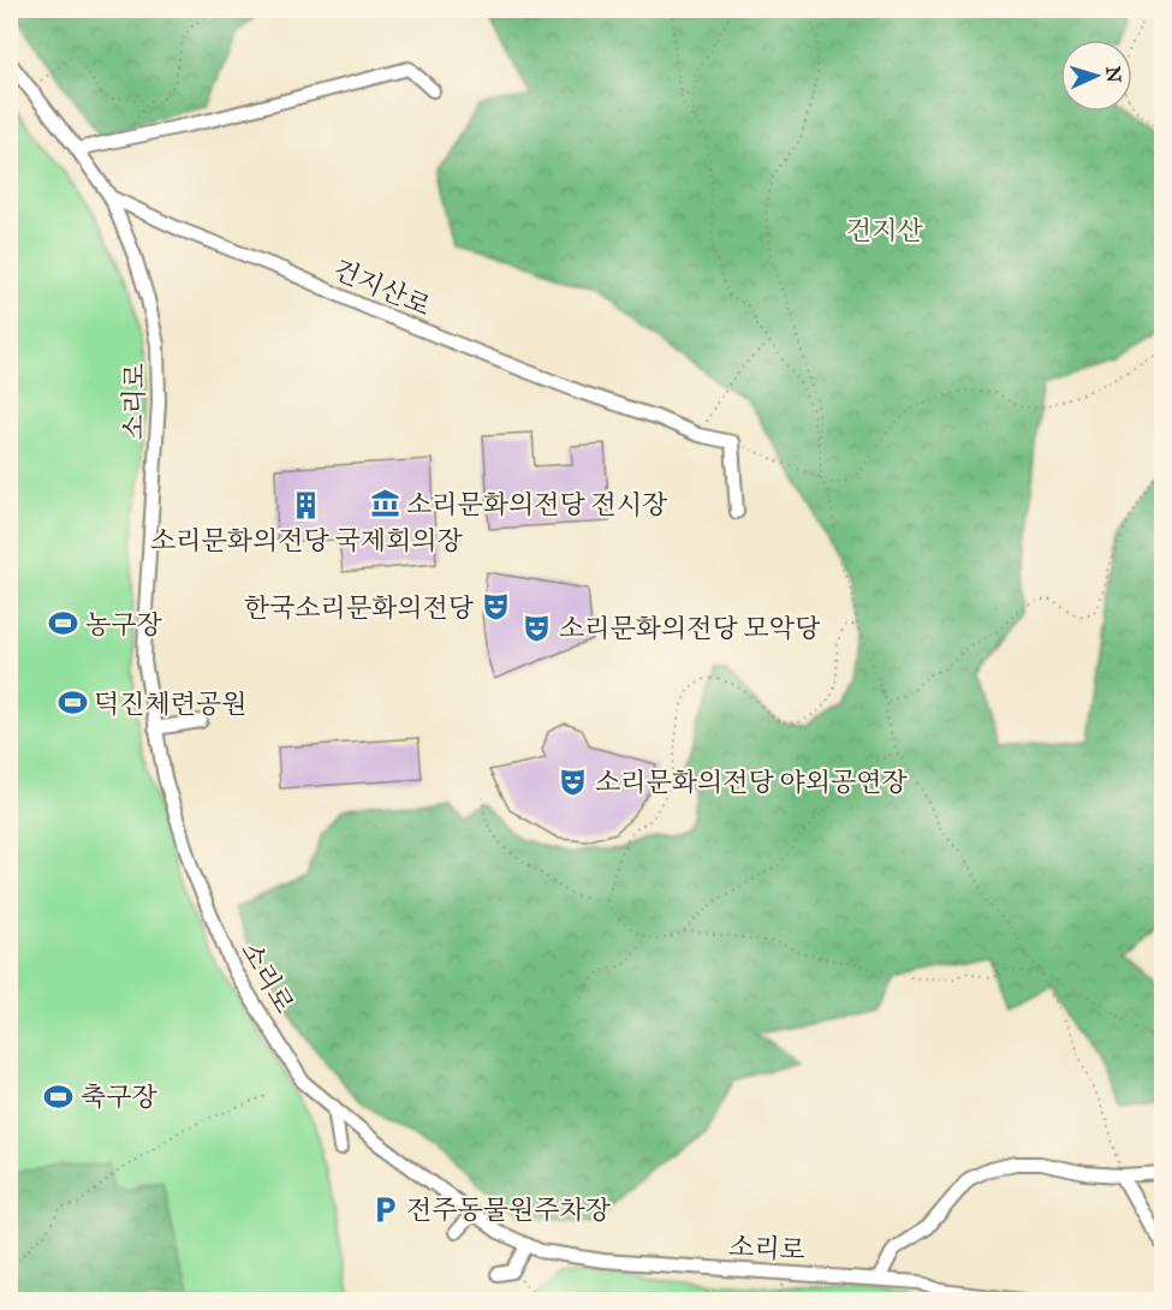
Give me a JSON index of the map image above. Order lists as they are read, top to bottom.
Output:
{
  "streets": {
    "street": ["건지산로", "소리로"]
  },
  "crossings": [
    ["건지산로", "소리로"]
  ],
  "parks": ["건지산"],
  "places": {
    "museum": ["소리문화의전당 전시장"],
    "building": ["소리문화의전당 국제회의장"],
    "theatre": ["한국소리문화의전당", "소리문화의전당 모악당", "소리문화의전당 야외공연장"],
    "sports": ["농구장", "덕진체련공원", "축구장"],
    "parking": ["전주동물원주차장"]
  },
  "north": "right"
}
